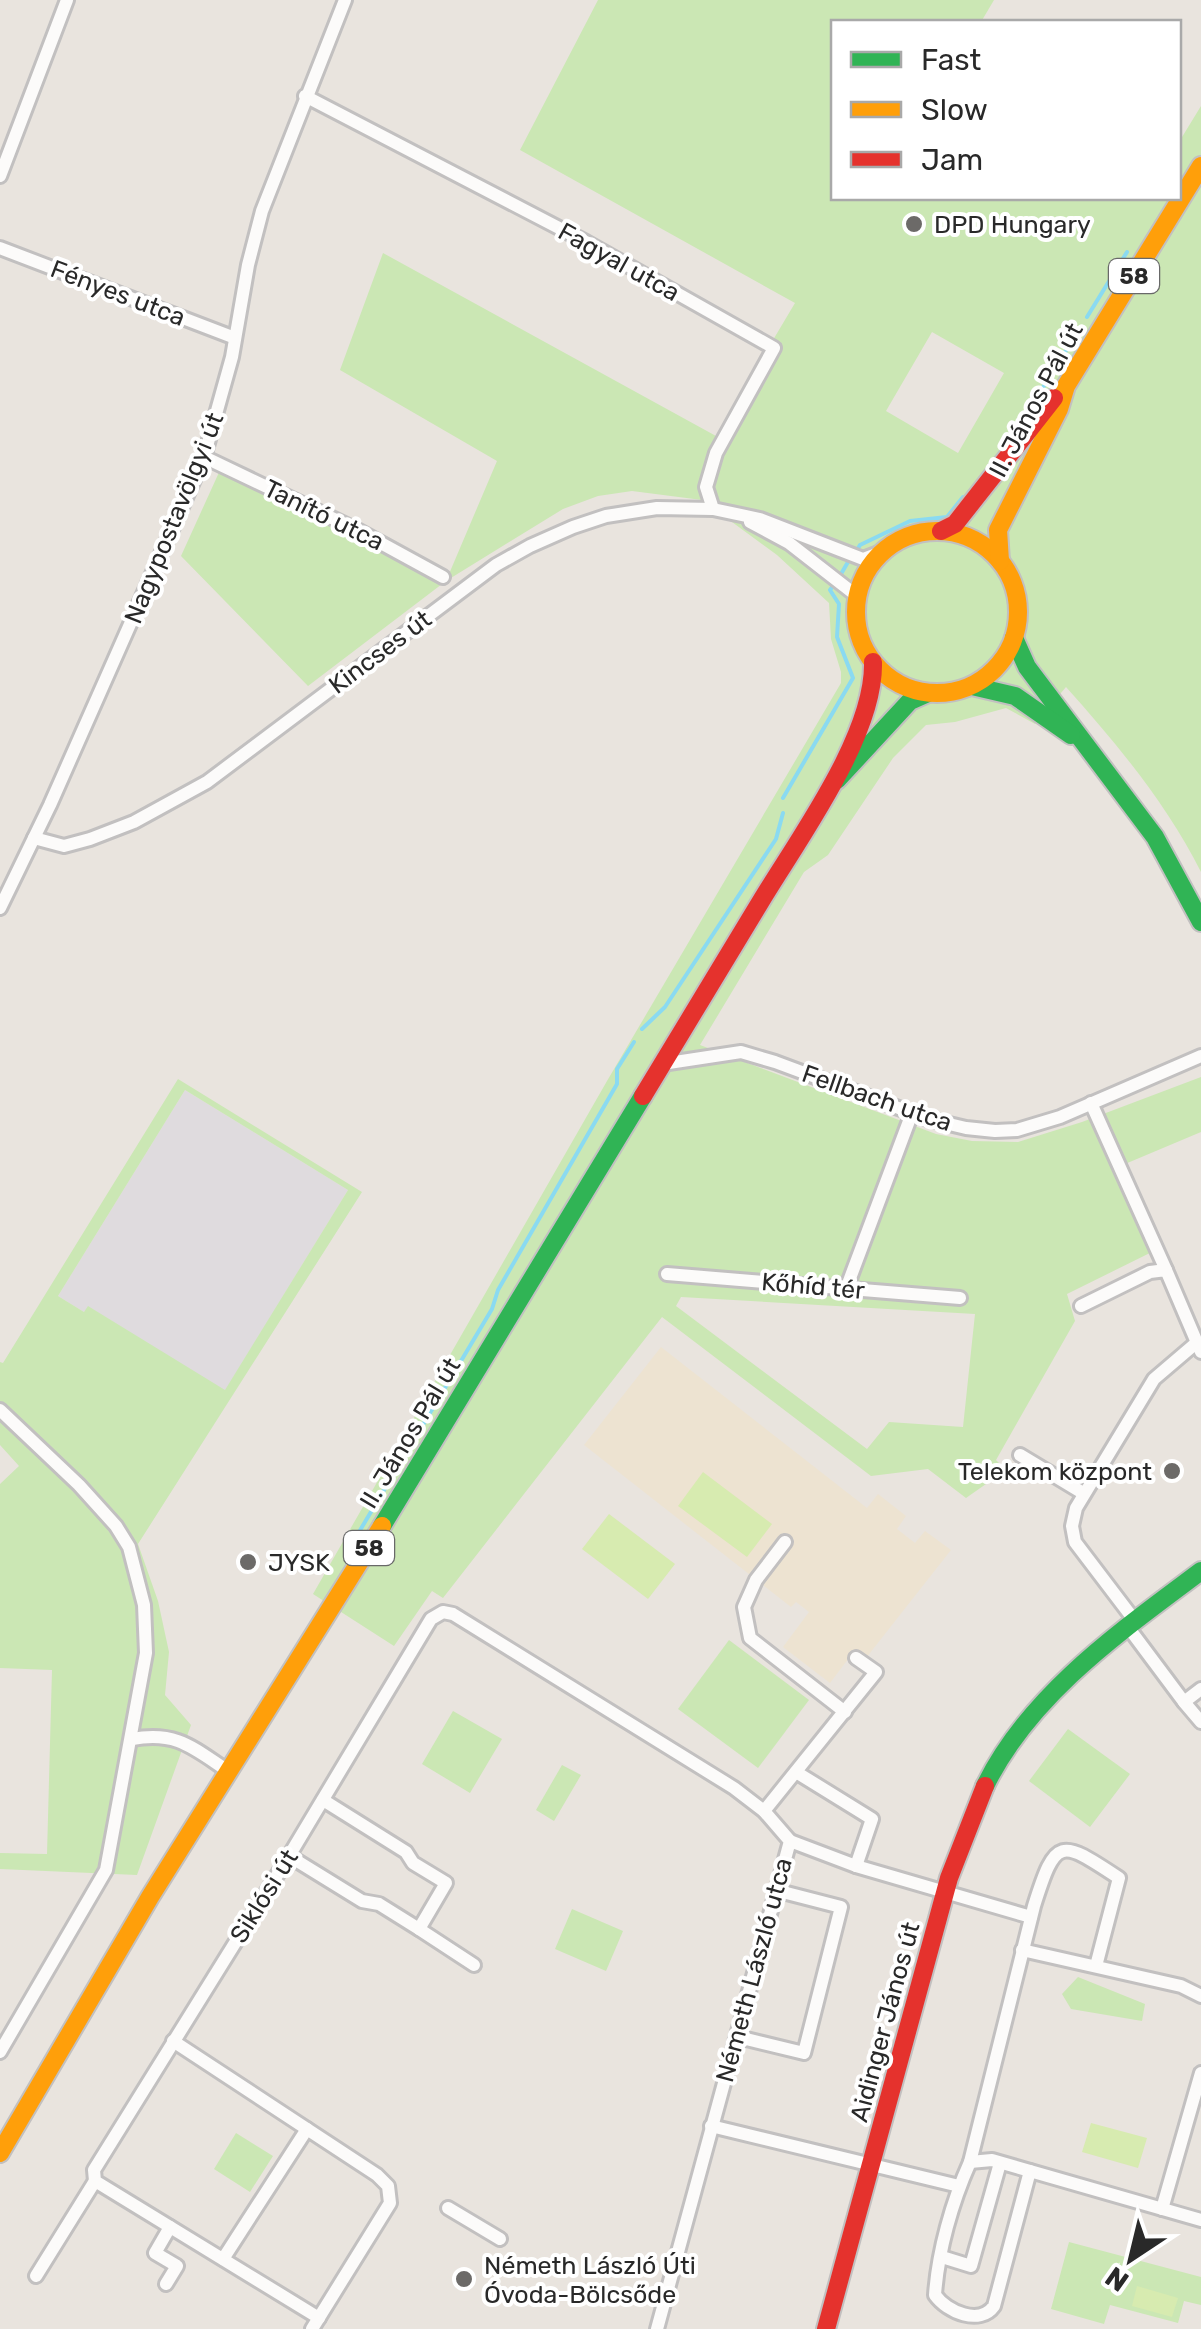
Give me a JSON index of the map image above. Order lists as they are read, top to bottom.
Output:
{
  "streets": {
    "main road": ["58", "II. János Pál út", "Aidinger János út"],
    "street": [
      "Fagyal utca",
      "Fényes utca",
      "Tanító utca",
      "Nagypostavölgyi út",
      "Kincses út",
      "Fellbach utca",
      "Kőhíd tér",
      "Siklósi út",
      "Németh László utca"
    ]
  },
  "crossings": [
    ["Fagyal utca", "Nagypostavölgyi út"],
    ["58", "II. János Pál út"],
    ["Fényes utca", "Nagypostavölgyi út"],
    ["II. János Pál út", "Fellbach utca"],
    ["Tanító utca", "Nagypostavölgyi út"],
    ["Nagypostavölgyi út", "Kincses út"],
    ["Siklósi út", "Németh László utca"]
  ],
  "places": [
    "DPD Hungary",
    "Telekom központ",
    "JYSK",
    "Németh László Úti Óvoda-Bölcsőde"
  ],
  "legend": ["Fast", "Slow", "Jam"],
  "north": "bottom left"
}
